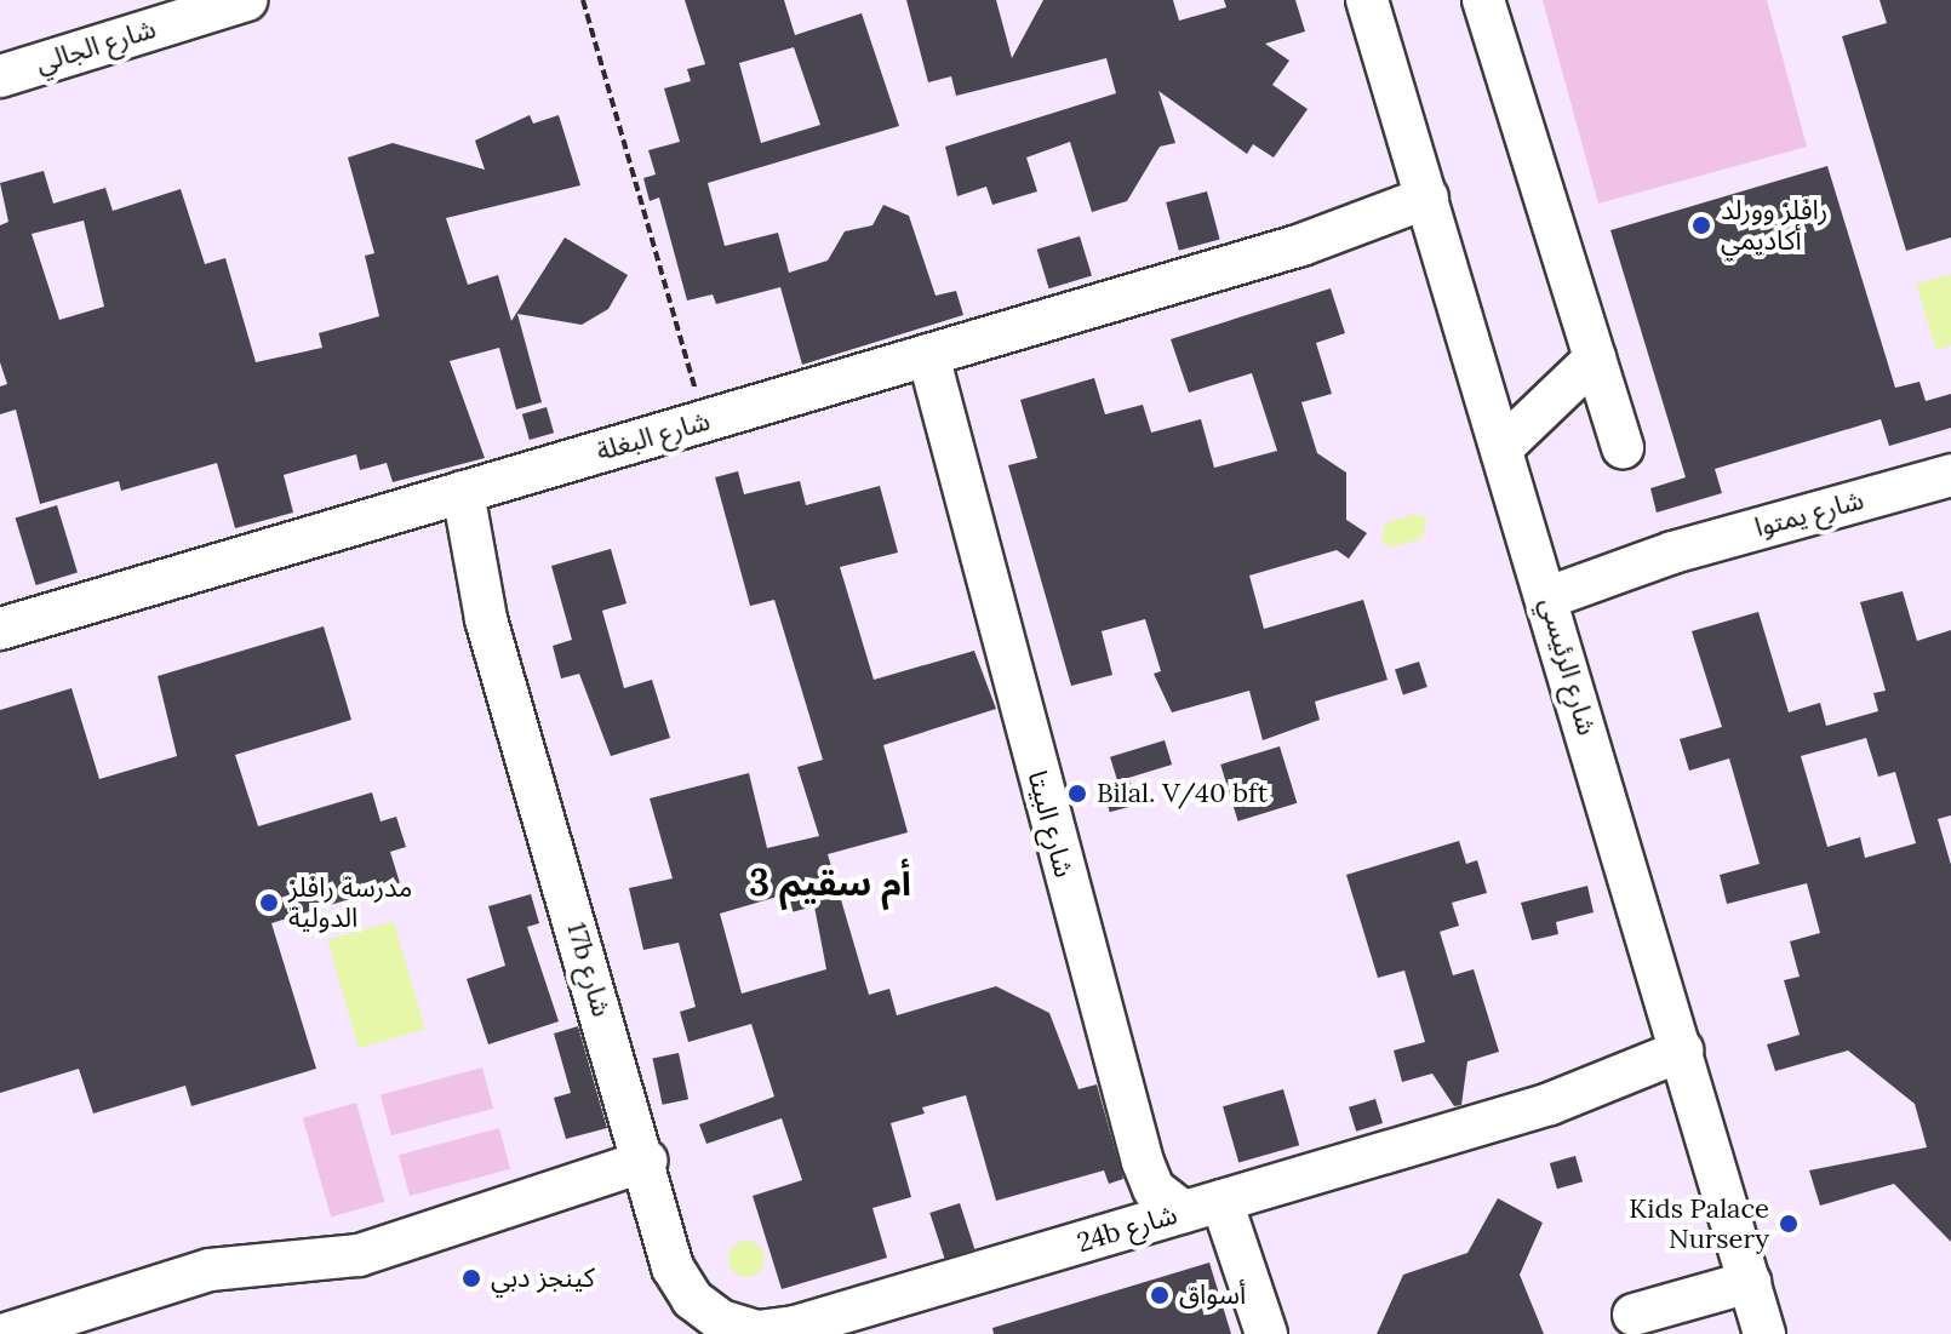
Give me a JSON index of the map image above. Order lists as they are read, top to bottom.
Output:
{
  "streets": {
    "street": [
      "شارع الجالي",
      "شارع البغلة",
      "شارع يمتوا",
      "شارع الرئيسي",
      "شارع البيتا",
      "17b شارع",
      "24b شارع"
    ]
  },
  "crossings": [
    ["شارع البغلة", "شارع الرئيسي"],
    ["شارع البغلة", "شارع البيتا"],
    ["شارع البغلة", "17b شارع"],
    ["شارع يمتوا", "شارع الرئيسي"],
    ["شارع الرئيسي", "24b شارع"],
    ["شارع البيتا", "24b شارع"],
    ["17b شارع", "24b شارع"]
  ],
  "districts": ["أم سقيم 3"],
  "places": [
    "رافلز وورلد أكاديمي",
    "Bilal. V/40 bft",
    "مدرسة رافلز الدولية",
    "Kids Palace Nursery",
    "كينجز دبي",
    "أسواق"
  ]
}
